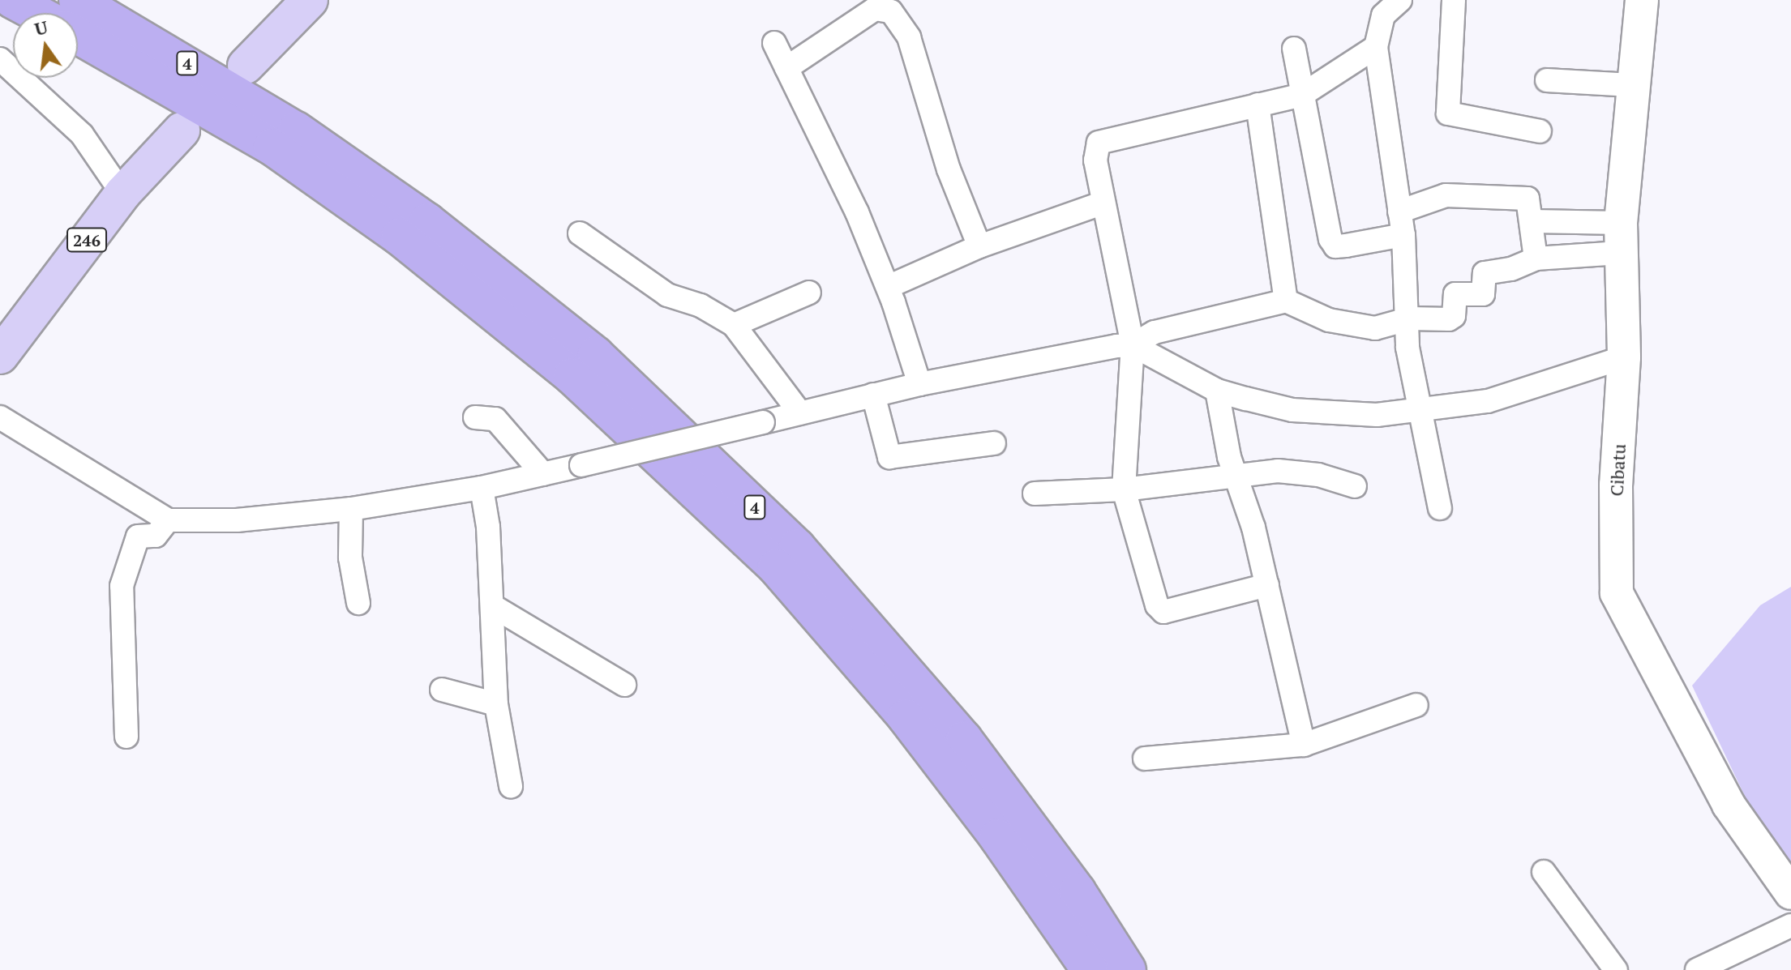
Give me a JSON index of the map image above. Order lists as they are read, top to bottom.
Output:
{
  "streets": {
    "highway": ["4"],
    "main road": ["246"],
    "street": ["Cibatu"]
  },
  "north": "top"
}
